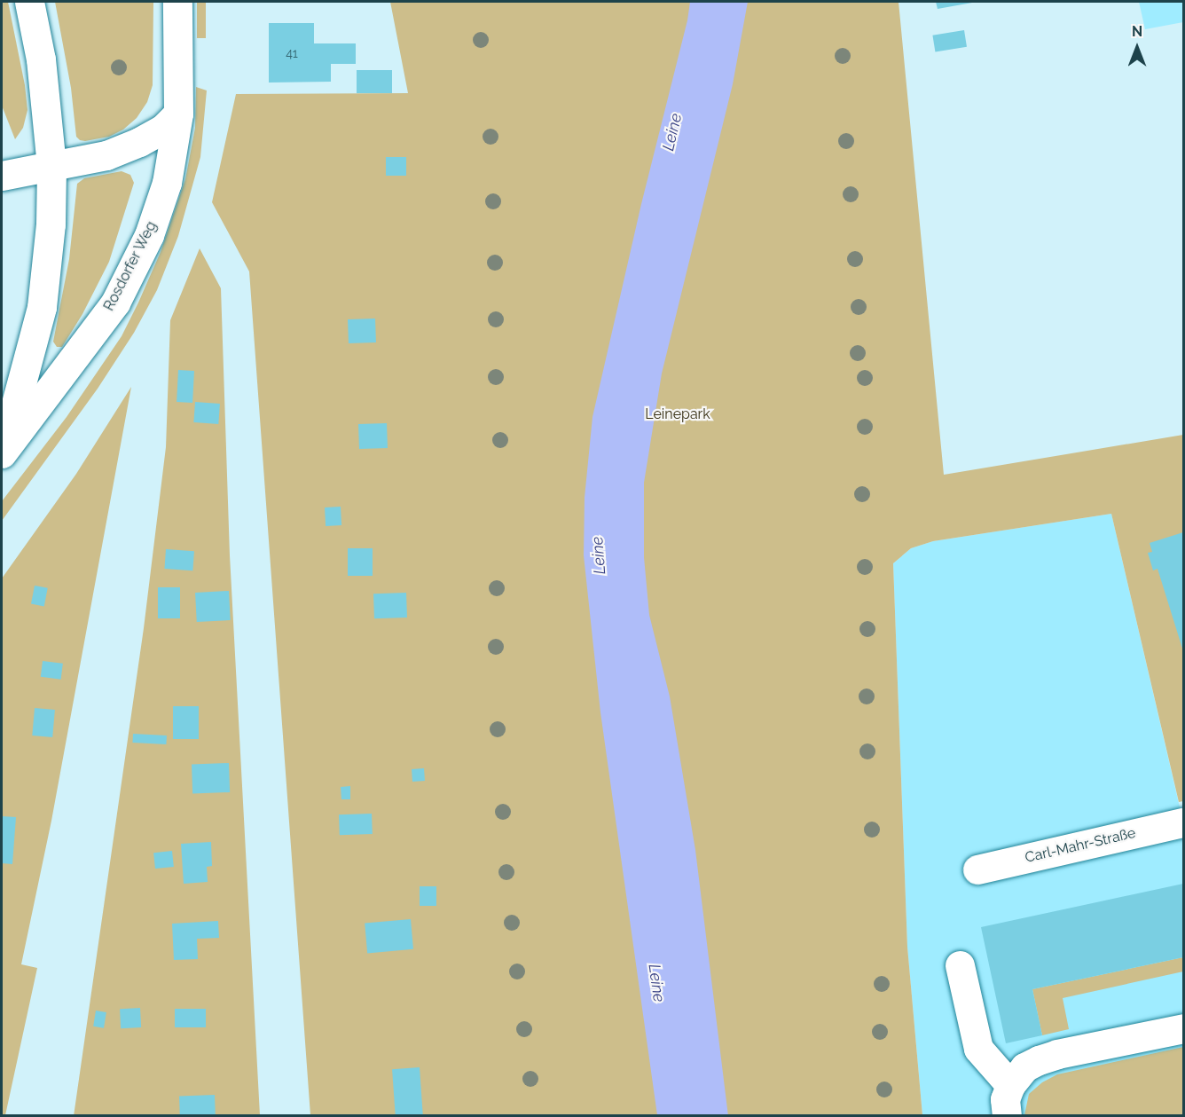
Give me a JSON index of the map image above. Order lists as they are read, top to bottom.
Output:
{
  "streets": {
    "main road": ["Rosdorfer Weg", "Carl-Mahr-Straße"]
  },
  "water": ["Leine"],
  "parks": ["Leinepark"],
  "house_numbers": ["41"],
  "north": "top"
}
